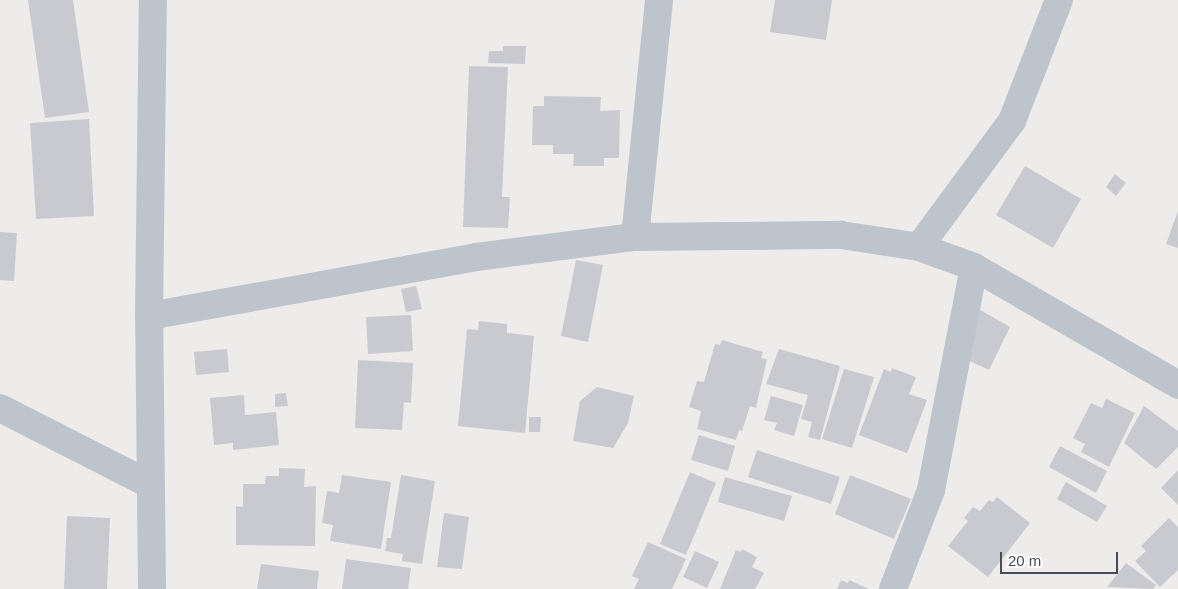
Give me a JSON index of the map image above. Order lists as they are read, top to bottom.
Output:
{
  "scale_bar": "20 m"
}
